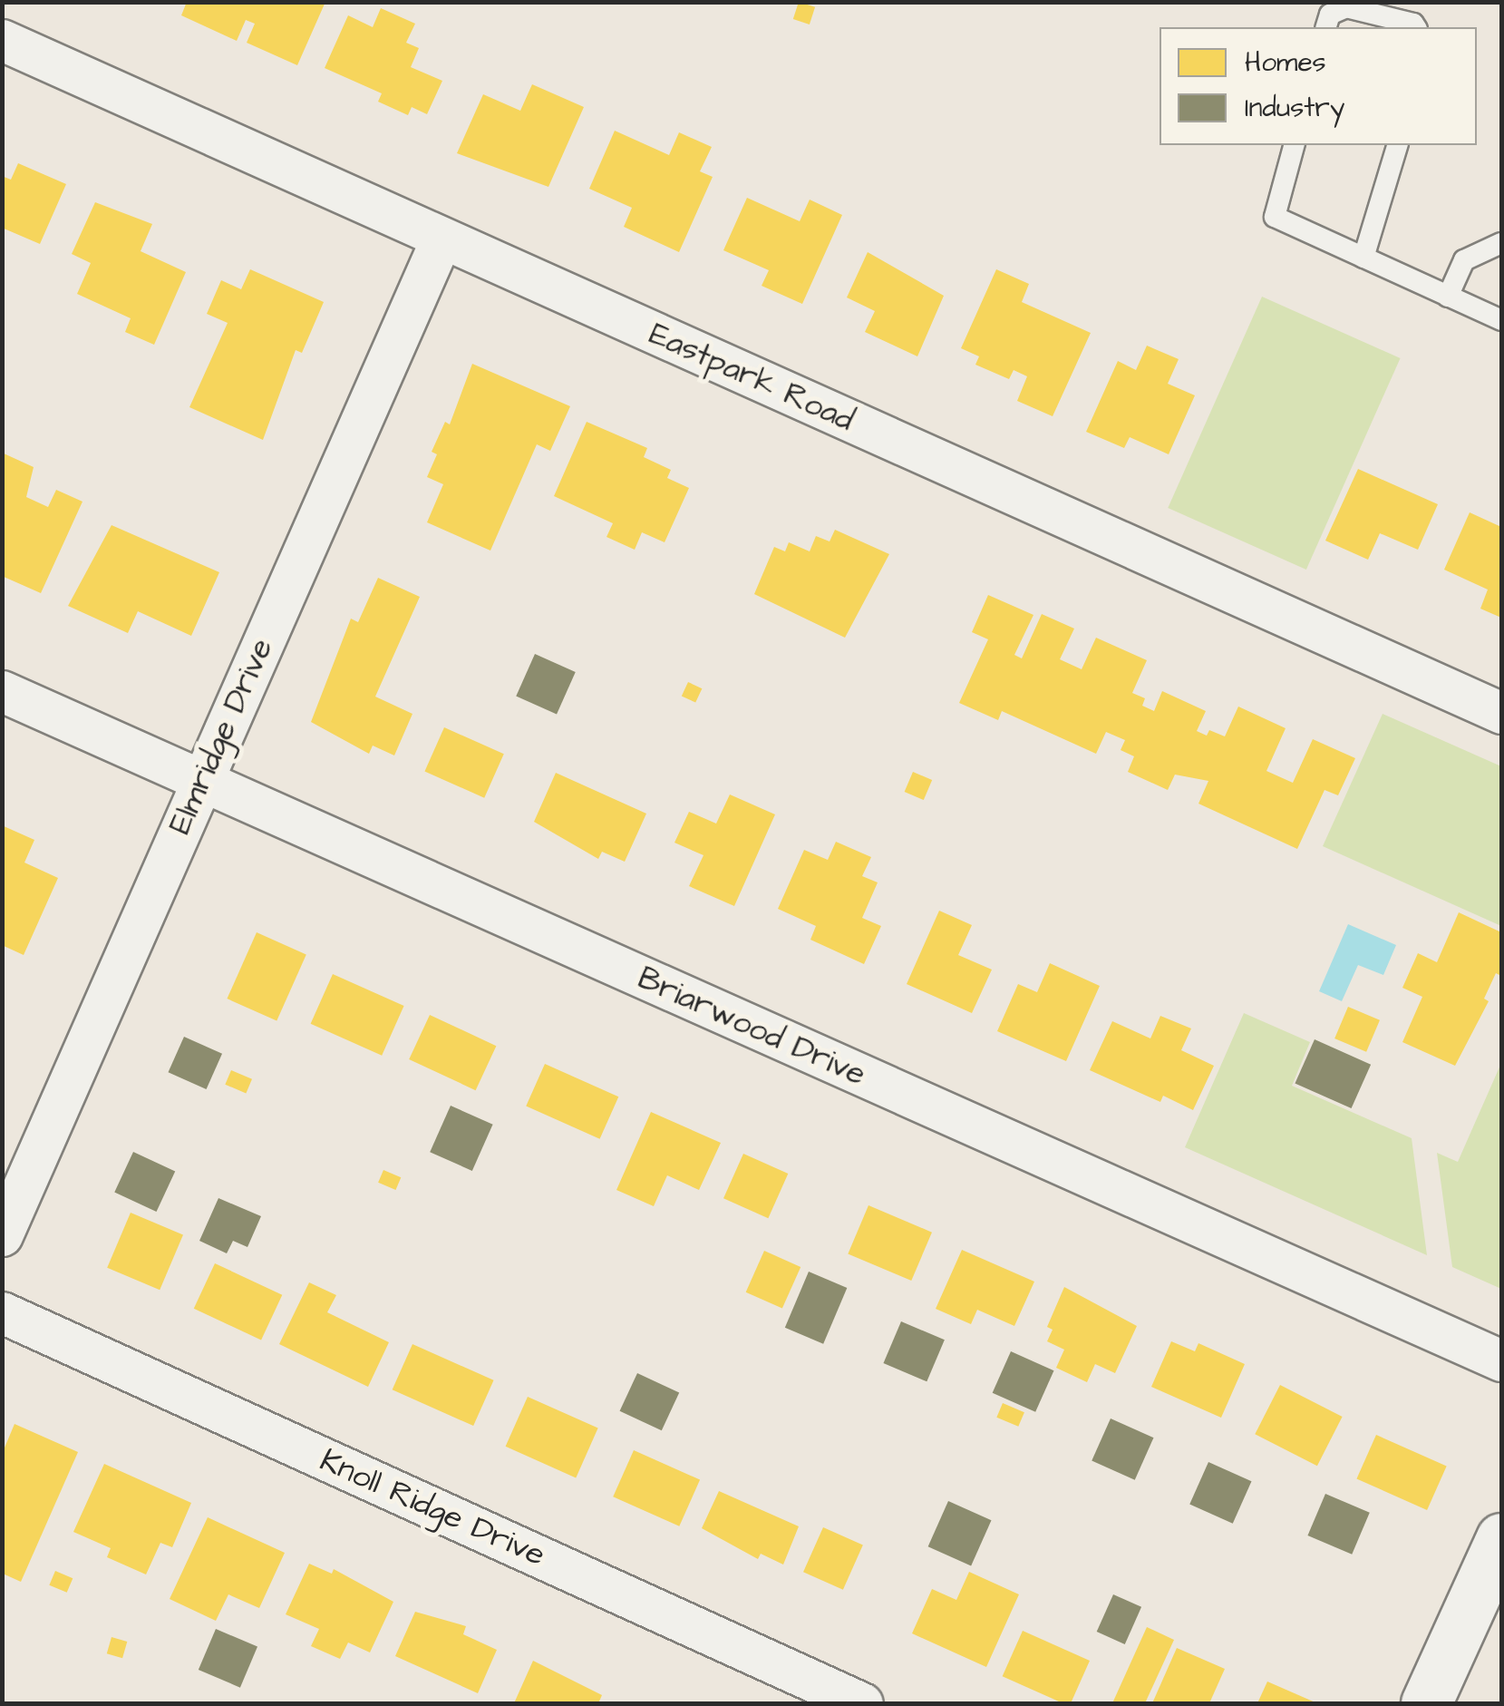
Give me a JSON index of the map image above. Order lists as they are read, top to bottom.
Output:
{
  "streets": {
    "street": [
      "Eastpark Road",
      "Elmridge Drive",
      "Briarwood Drive",
      "Knoll Ridge Drive"
    ]
  },
  "crossings": [
    ["Eastpark Road", "Elmridge Drive"],
    ["Elmridge Drive", "Briarwood Drive"]
  ],
  "legend": ["Homes", "Industry"]
}
